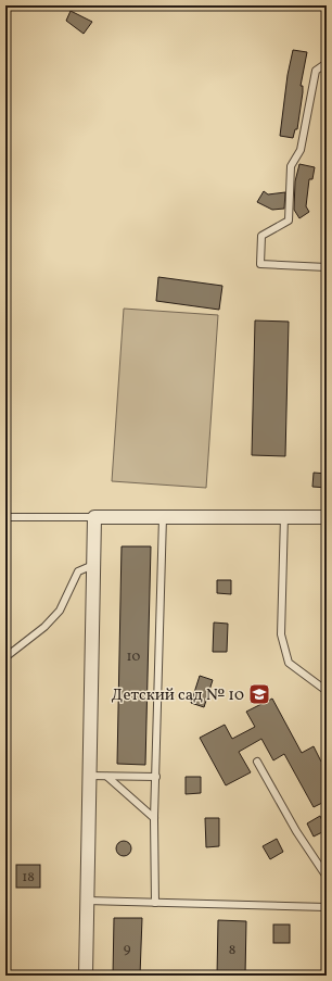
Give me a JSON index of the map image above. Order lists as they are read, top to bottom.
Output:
{
  "places": {
    "school or university": ["Детский сад № 10"]
  },
  "house_numbers": [
    "10",
    "18",
    "9",
    "8"
  ]
}
